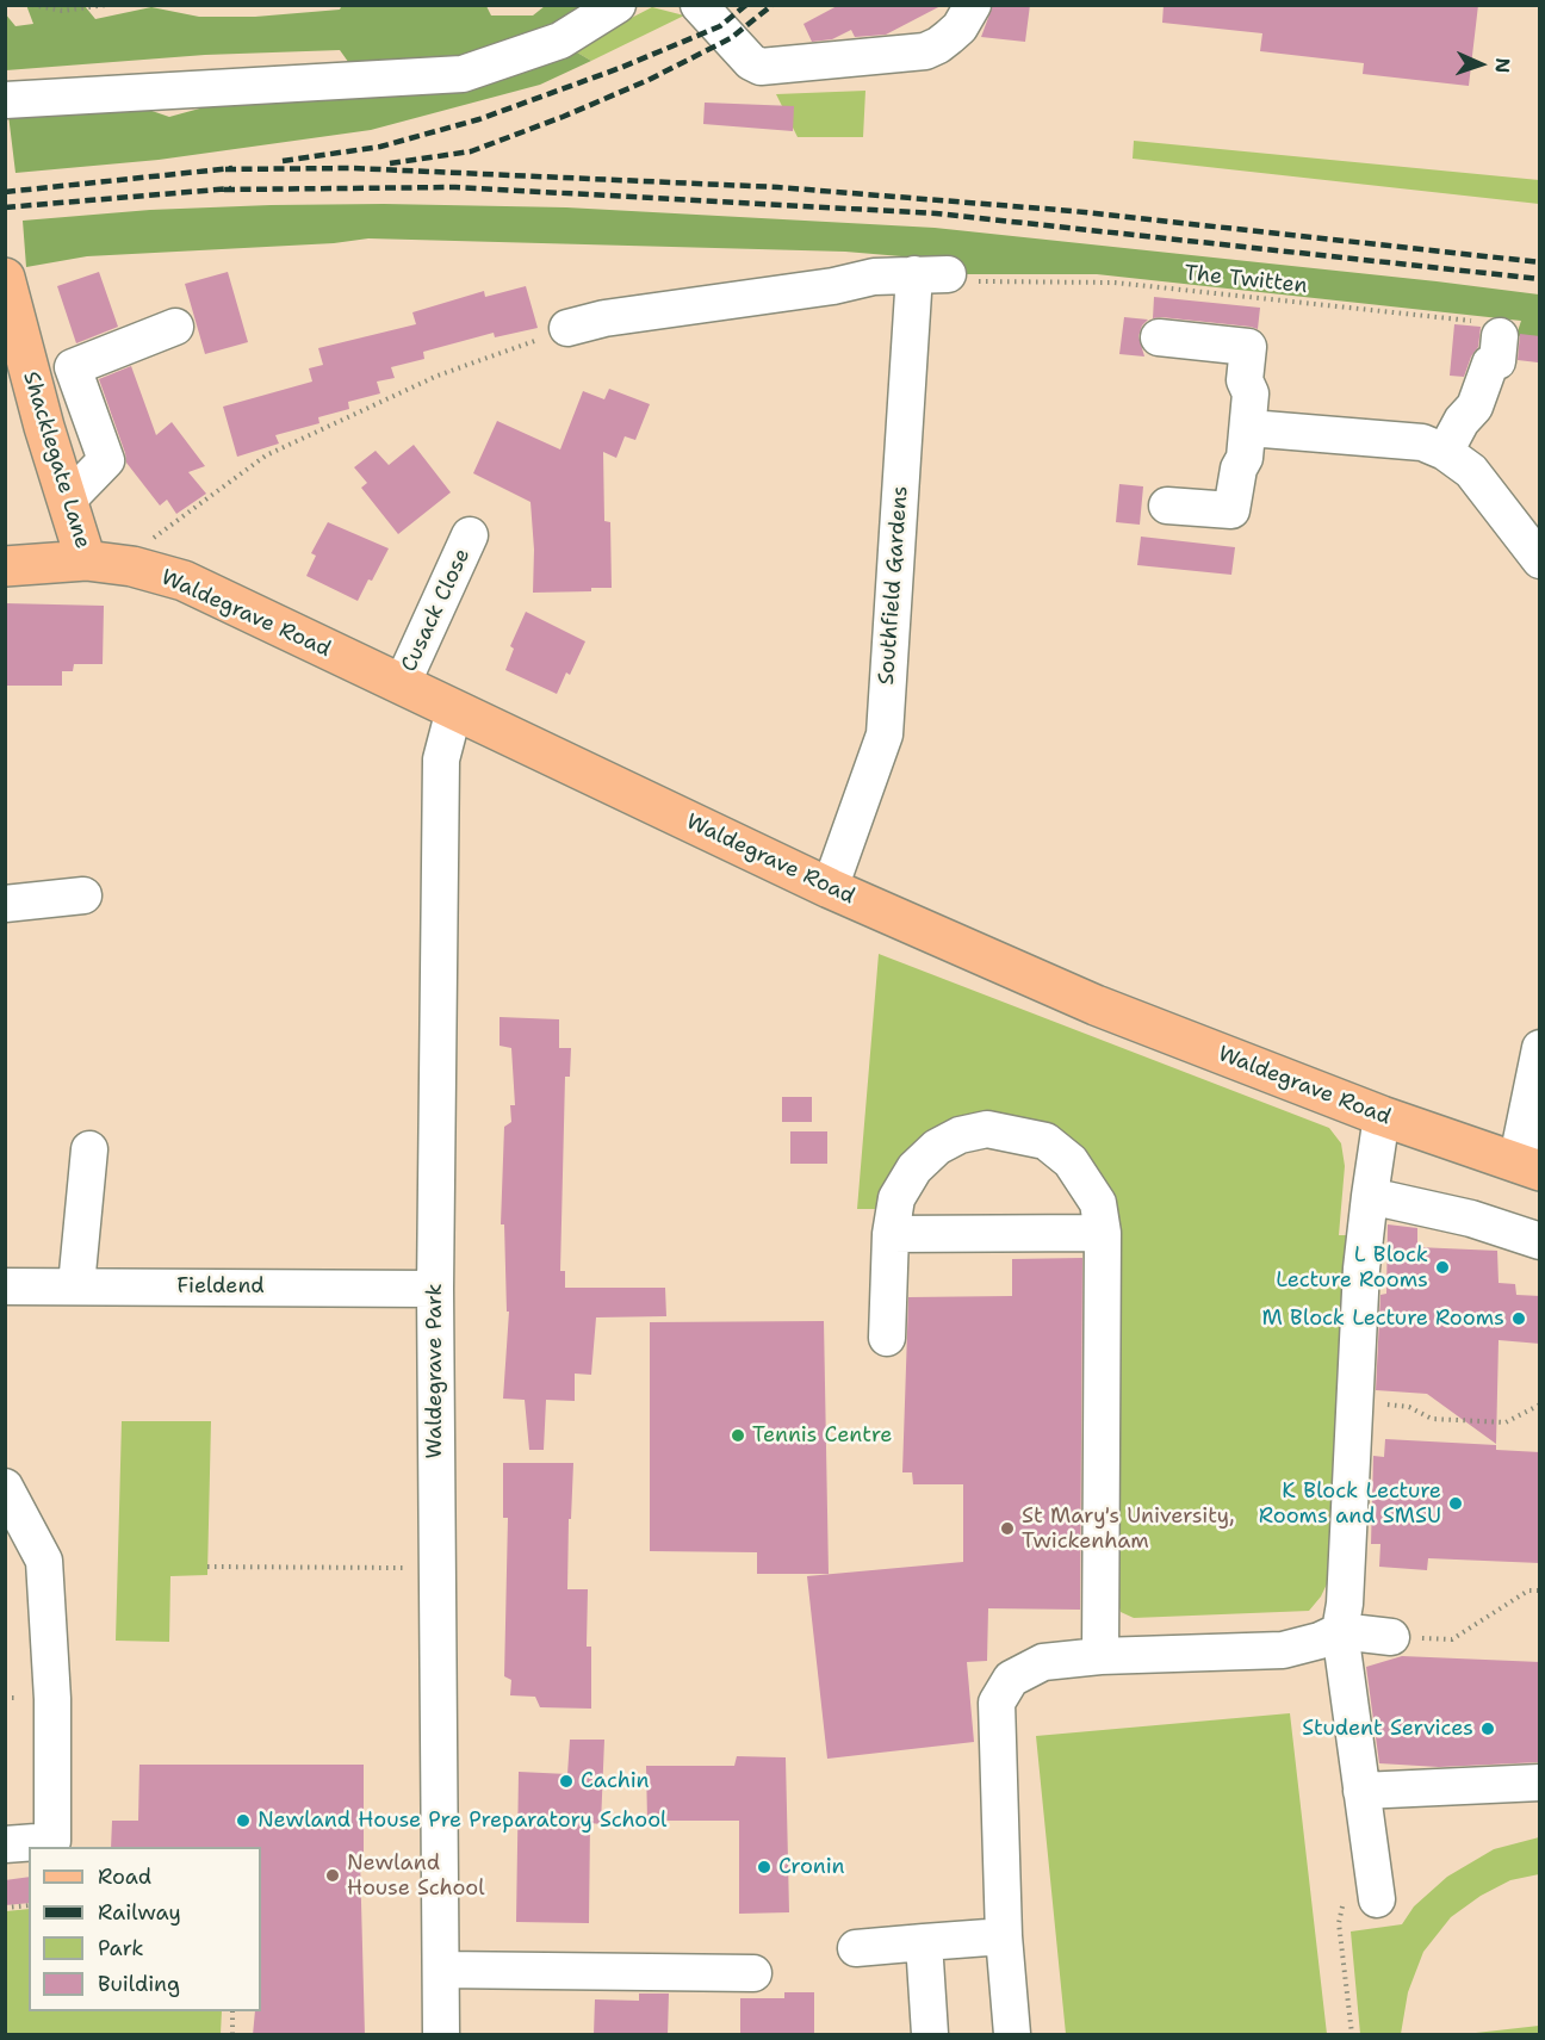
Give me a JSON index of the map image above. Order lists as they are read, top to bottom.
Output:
{
  "streets": {
    "main road": ["Shacklegate Lane", "Waldegrave Road"],
    "street": [
      "Southfield Gardens",
      "Cusack Close",
      "Fieldend",
      "Waldegrave Park"
    ],
    "path": ["The Twitten"]
  },
  "crossings": [
    ["The Twitten", "Southfield Gardens"],
    ["Shacklegate Lane", "Waldegrave Road"],
    ["Southfield Gardens", "Waldegrave Road"],
    ["Cusack Close", "Waldegrave Road"],
    ["Waldegrave Road", "Waldegrave Park"],
    ["Fieldend", "Waldegrave Park"]
  ],
  "places": [
    "L Block Lecture Rooms",
    "M Block Lecture Rooms",
    "Tennis Centre",
    "K Block Lecture Rooms and SMSU",
    "St Mary's University, Twickenham",
    "Student Services",
    "Cachin",
    "Newland House Pre Preparatory School",
    "Cronin",
    "Newland House School"
  ],
  "legend": [
    "Road",
    "Railway",
    "Park",
    "Building"
  ],
  "north": "right"
}
